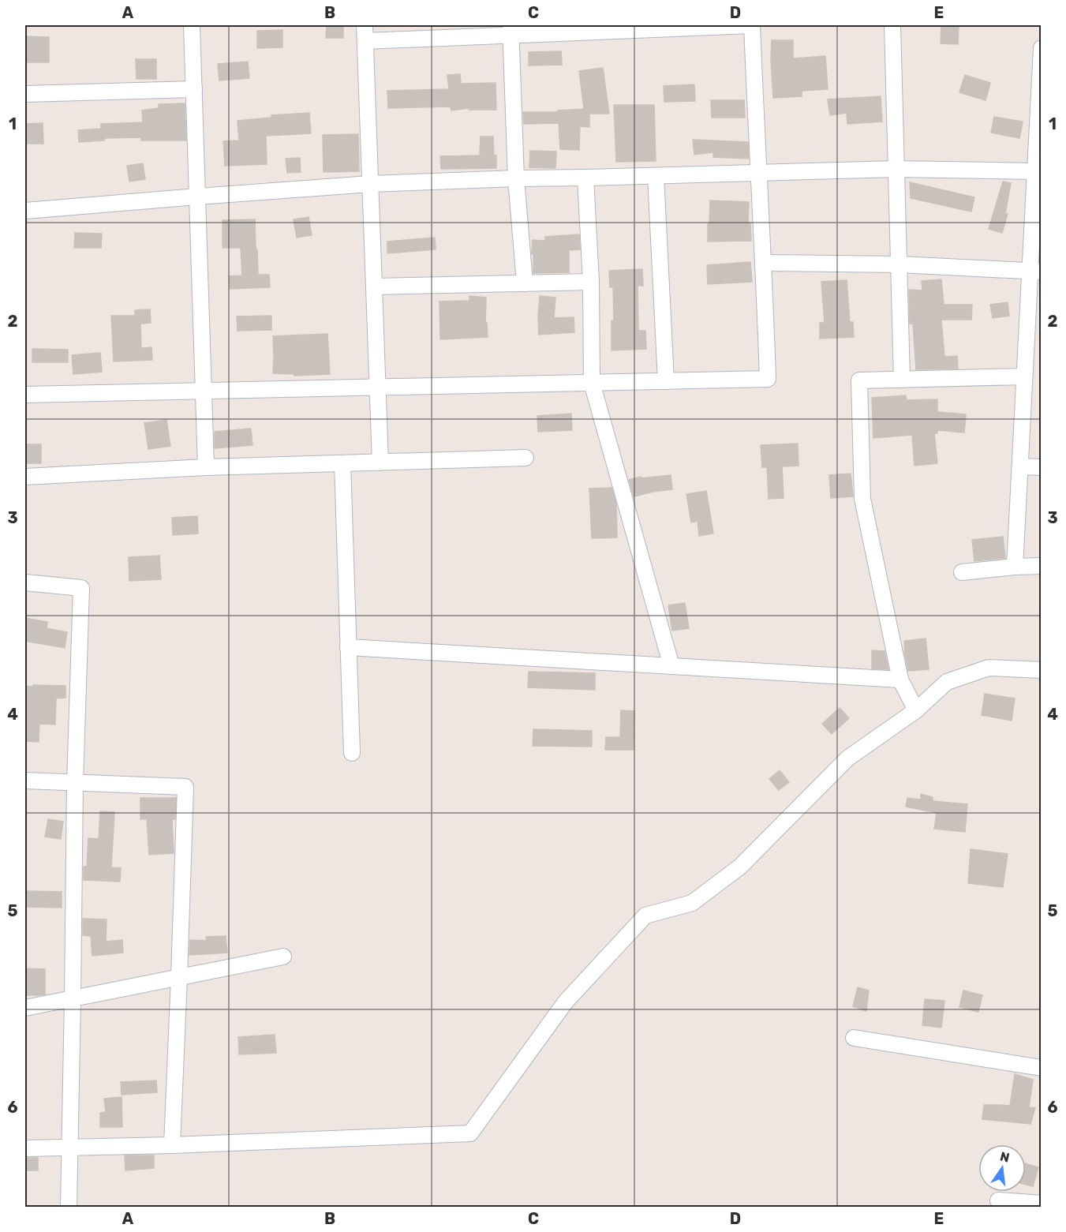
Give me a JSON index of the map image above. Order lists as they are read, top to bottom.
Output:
{
  "north": "top",
  "grid": {
    "columns": [
      "A",
      "B",
      "C",
      "D",
      "E"
    ],
    "rows": [
      "1",
      "2",
      "3",
      "4",
      "5",
      "6"
    ]
  }
}
